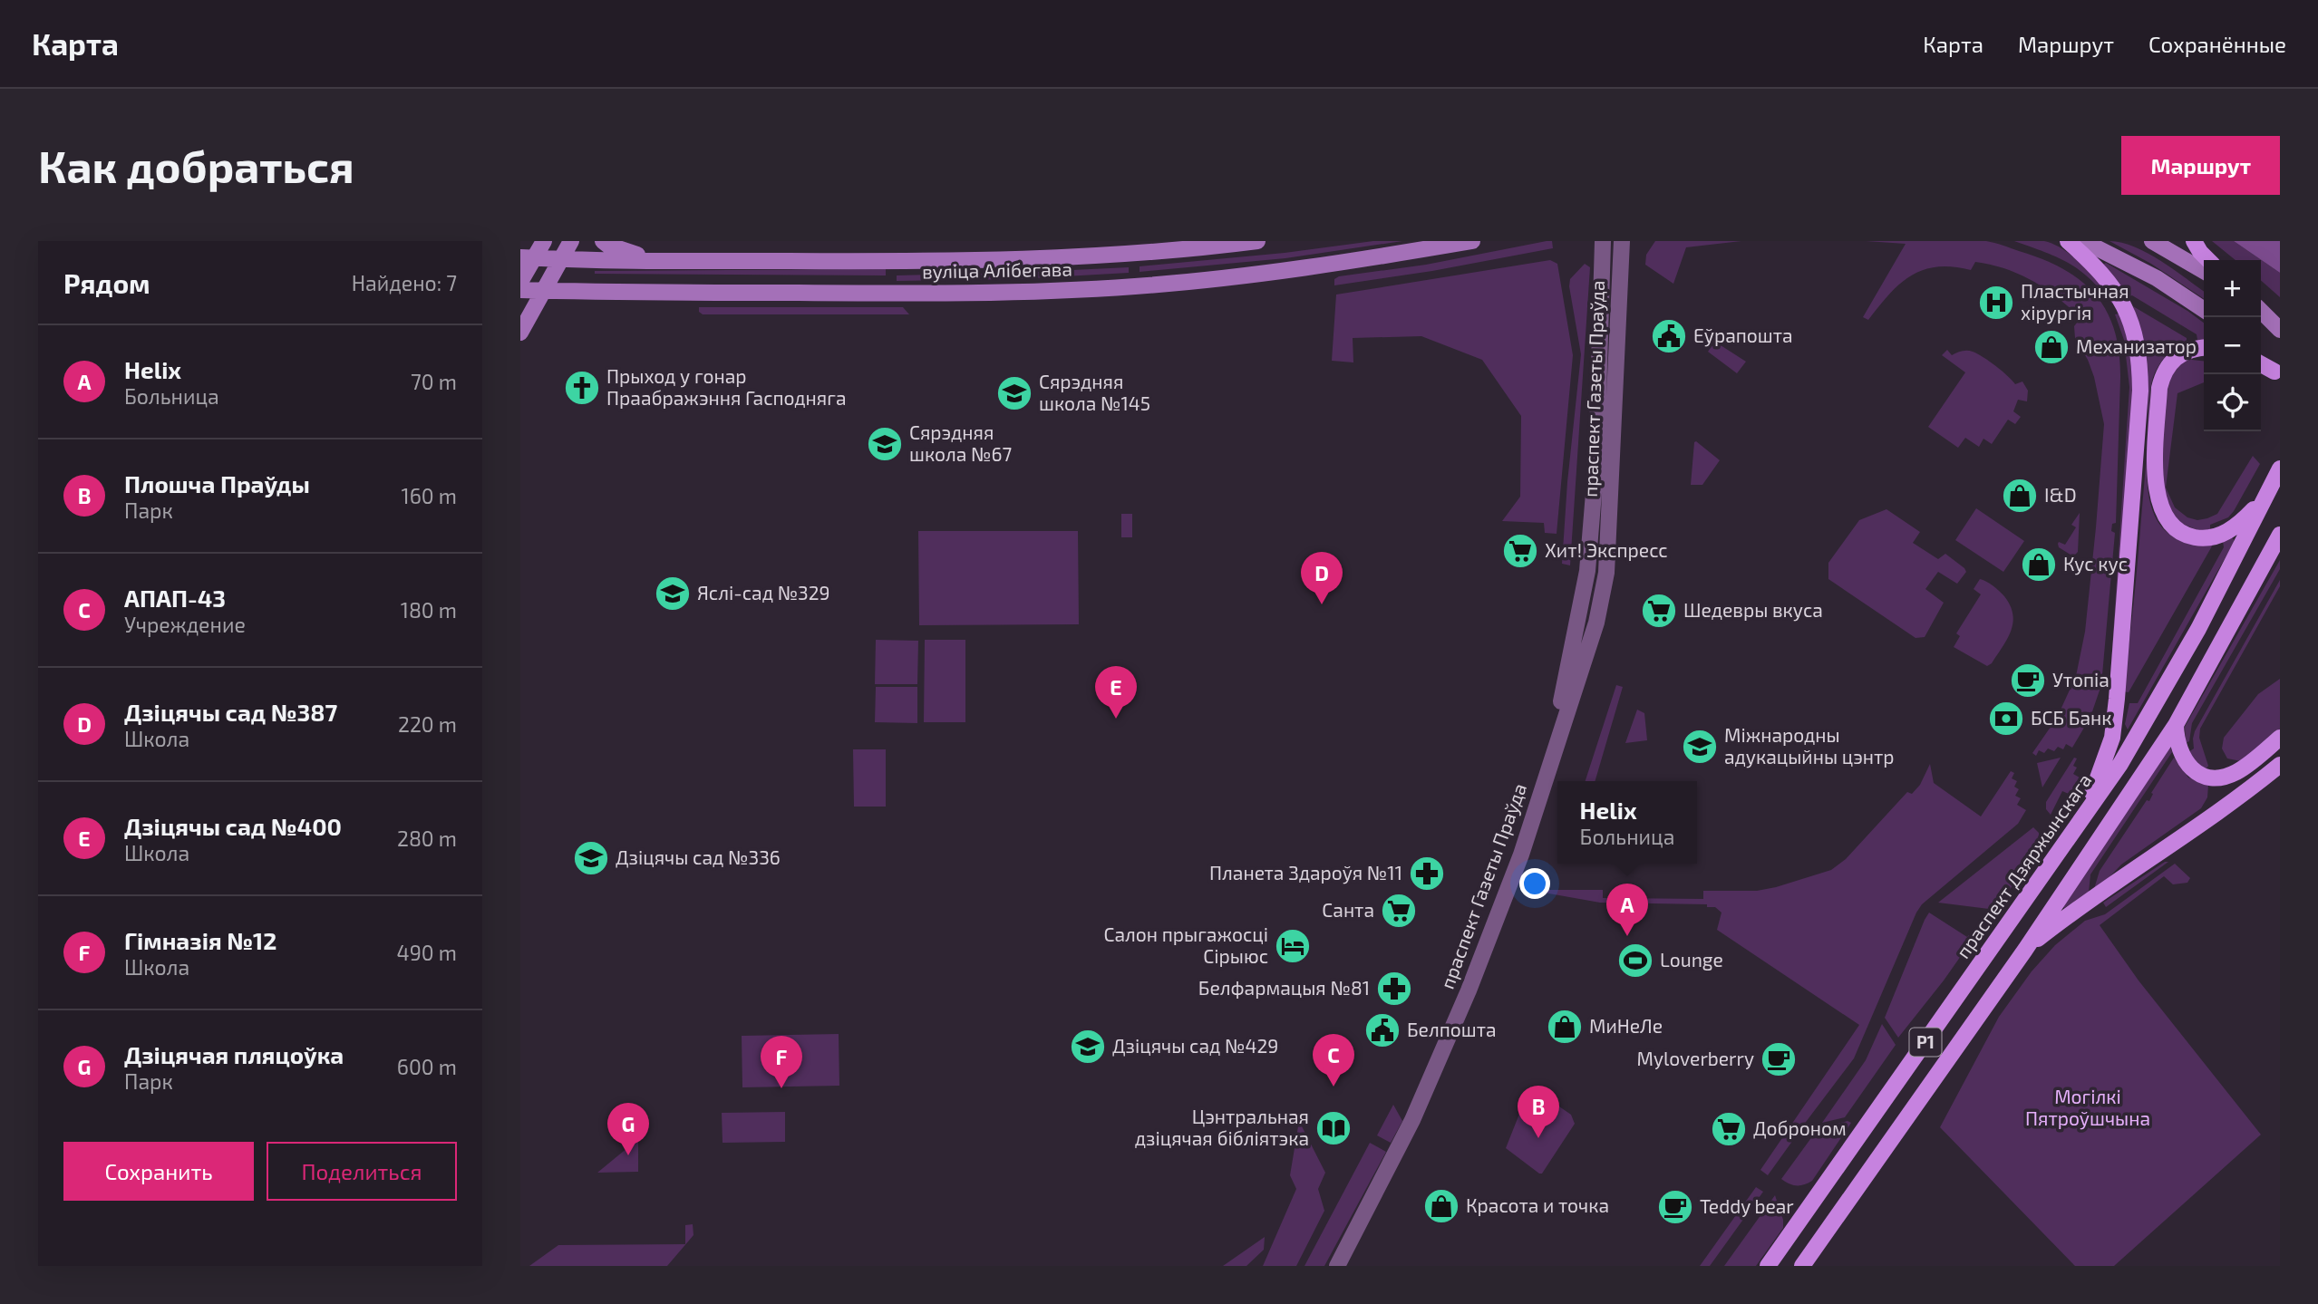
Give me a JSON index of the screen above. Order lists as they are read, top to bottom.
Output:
{
  "streets": {
    "main road": ["вуліца Алібегава", "праспект Дзяржынскага", "Р1"],
    "street": ["праспект Газеты Праўда"]
  },
  "parks": ["Могілкі Пятроўшчына"],
  "places": {
    "hospital": ["Пластычная хірургія"],
    "public building": ["Еўрапошта", "Белпошта"],
    "shop": [
      "Механизатор",
      "I&D",
      "Кус кус",
      "МиНеЛе",
      "Красота и точка"
    ],
    "church": ["Прыход у гонар Праабражэння Гасподняга"],
    "school or university": [
      "Сярэдняя школа №145",
      "Сярэдняя школа №67",
      "Яслі-сад №329",
      "Міжнародны адукацыйны цэнтр",
      "Дзіцячы сад №336",
      "Дзіцячы сад №429"
    ],
    "supermarket": [
      "Хит! Экспресс",
      "Шедевры вкуса",
      "Санта",
      "Доброном"
    ],
    "cafe": ["Утопiа", "Myloverberry", "Teddy bear"],
    "bank": ["БСБ Банк"],
    "pharmacy": ["Планета Здароўя №11", "Белфармацыя №81"],
    "hotel": ["Салон прыгажосці Сірыюс"],
    "sports": ["Lounge"],
    "library": ["Цэнтральная дзіцячая бібліятэка"]
  },
  "page": {
    "header": "Карта",
    "nav": ["Карта", "Маршрут", "Сохранённые"],
    "buttons": [
      "Маршрут",
      ["Сохранить", "Поделиться"]
    ],
    "title": "Как добраться",
    "heading": ["Рядом", "Найдено: 7"],
    "map_buttons": ["+", "−"],
    "list": [
      {
        "mark": "A",
        "name": "Helix",
        "note": "Больница",
        "value": "70 m"
      },
      {
        "mark": "B",
        "name": "Плошча Праўды",
        "note": "Парк",
        "value": "160 m"
      },
      {
        "mark": "C",
        "name": "АПАП-43",
        "note": "Учреждение",
        "value": "180 m"
      },
      {
        "mark": "D",
        "name": "Дзіцячы сад №387",
        "note": "Школа",
        "value": "220 m"
      },
      {
        "mark": "E",
        "name": "Дзіцячы сад №400",
        "note": "Школа",
        "value": "280 m"
      },
      {
        "mark": "F",
        "name": "Гімназія №12",
        "note": "Школа",
        "value": "490 m"
      },
      {
        "mark": "G",
        "name": "Дзіцячая пляцоўка",
        "note": "Парк",
        "value": "600 m"
      }
    ],
    "pins": [
      "D",
      "E",
      "A",
      "C",
      "F",
      "B",
      "G"
    ],
    "popup": ["Helix", "Больница"]
  }
}
